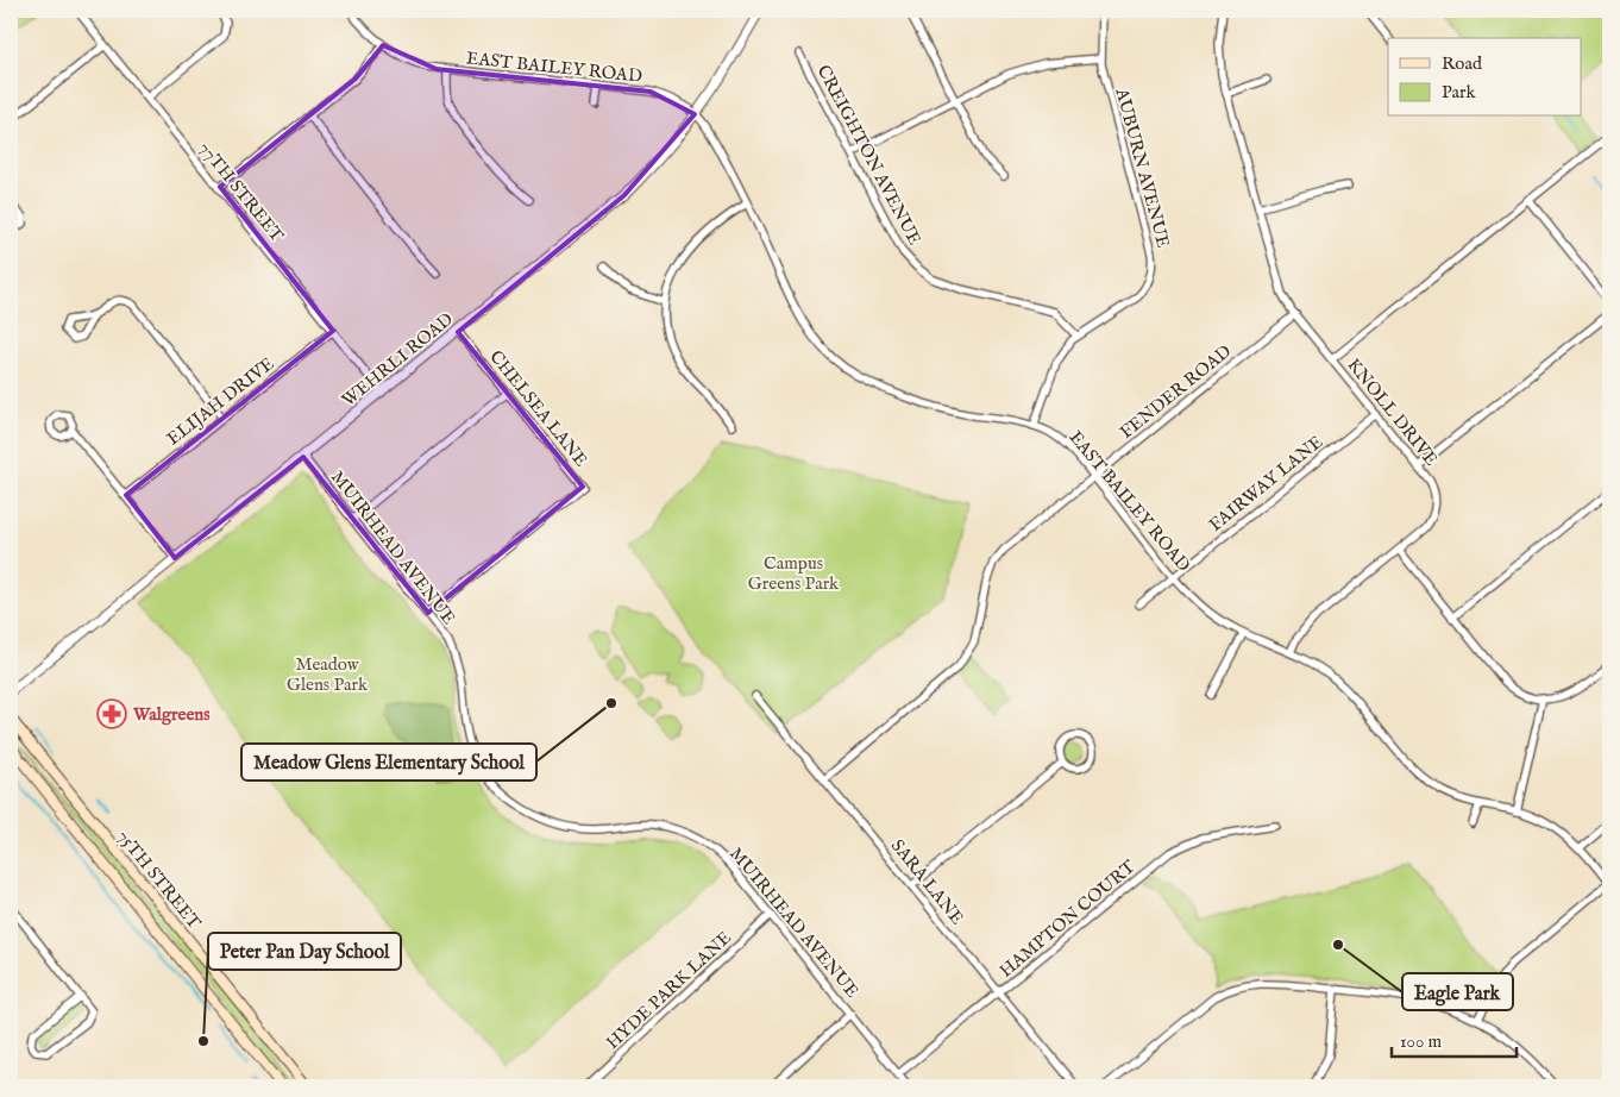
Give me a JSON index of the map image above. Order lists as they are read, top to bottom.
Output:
{
  "streets": {
    "main road": ["75TH STREET"],
    "street": [
      "EAST BAILEY ROAD",
      "CREIGHTON AVENUE",
      "AUBURN AVENUE",
      "77TH STREET",
      "WEHRLI ROAD",
      "FENDER ROAD",
      "ELIJAH DRIVE",
      "CHELSEA LANE",
      "KNOLL DRIVE",
      "FAIRWAY LANE",
      "MUIRHEAD AVENUE",
      "SARA LANE",
      "HAMPTON COURT",
      "HYDE PARK LANE"
    ]
  },
  "crossings": [
    ["EAST BAILEY ROAD", "AUBURN AVENUE"],
    ["EAST BAILEY ROAD", "WEHRLI ROAD"],
    ["EAST BAILEY ROAD", "FENDER ROAD"],
    ["EAST BAILEY ROAD", "KNOLL DRIVE"],
    ["EAST BAILEY ROAD", "FAIRWAY LANE"],
    ["CREIGHTON AVENUE", "AUBURN AVENUE"],
    ["77TH STREET", "WEHRLI ROAD"],
    ["77TH STREET", "ELIJAH DRIVE"],
    ["WEHRLI ROAD", "CHELSEA LANE"],
    ["WEHRLI ROAD", "MUIRHEAD AVENUE"],
    ["FENDER ROAD", "KNOLL DRIVE"],
    ["FENDER ROAD", "SARA LANE"],
    ["CHELSEA LANE", "MUIRHEAD AVENUE"],
    ["KNOLL DRIVE", "FAIRWAY LANE"],
    ["MUIRHEAD AVENUE", "HAMPTON COURT"],
    ["MUIRHEAD AVENUE", "HYDE PARK LANE"],
    ["SARA LANE", "HAMPTON COURT"]
  ],
  "parks": ["Campus Greens Park", "Meadow Glens Park"],
  "places": {
    "other": ["Meadow Glens Elementary School", "Eagle Park", "Peter Pan Day School"],
    "pharmacy": ["Walgreens"]
  },
  "legend": ["Road", "Park"],
  "scale_bar": "100 m"
}
